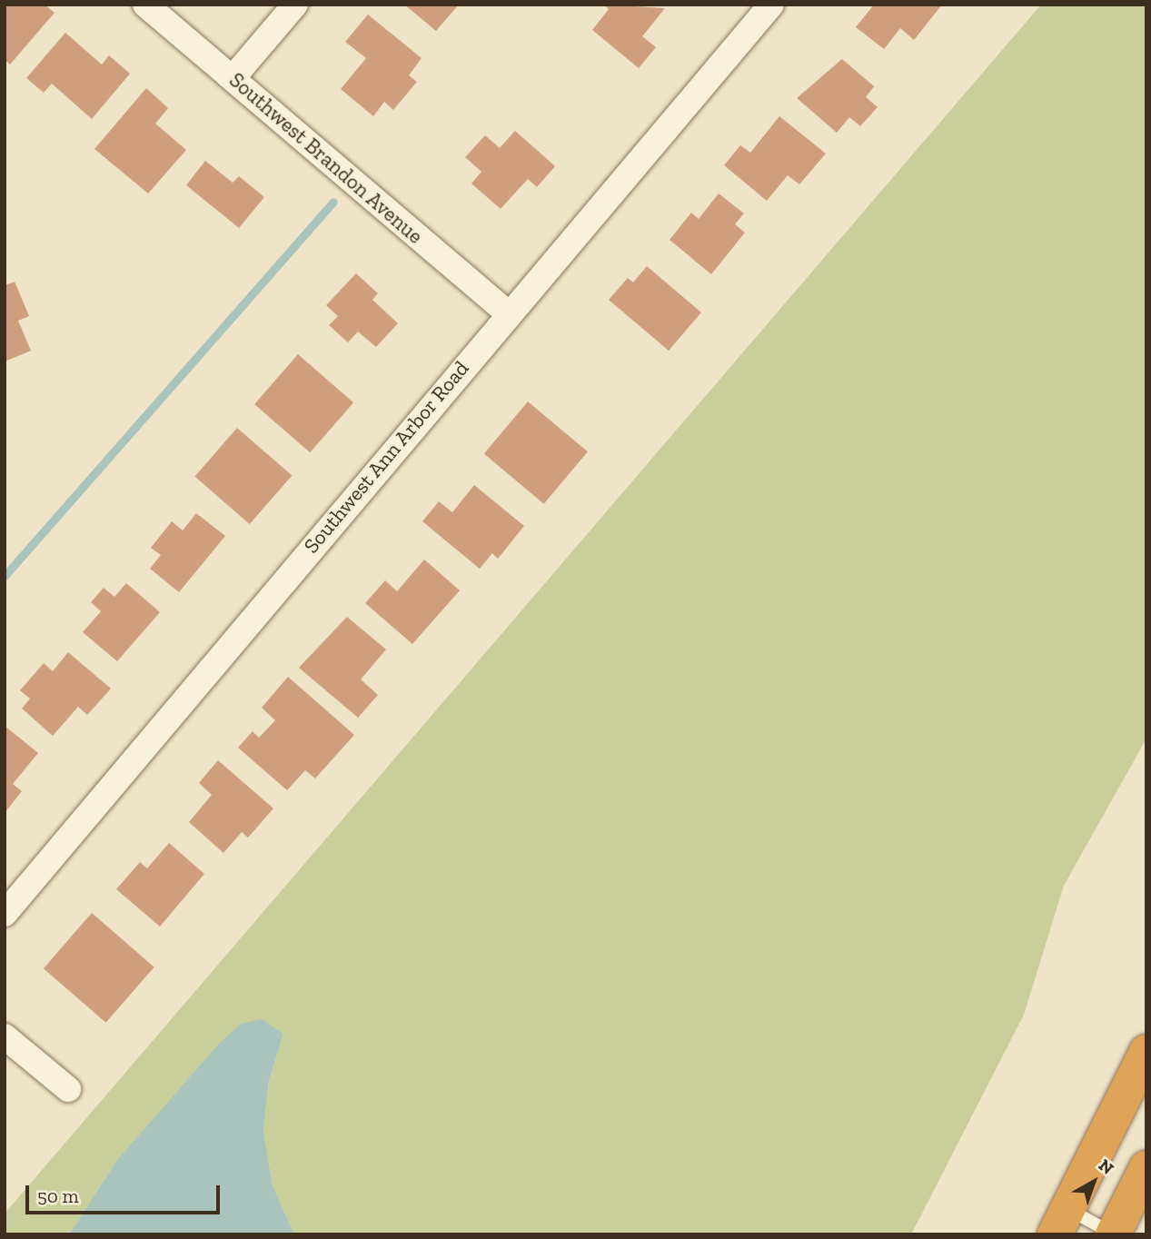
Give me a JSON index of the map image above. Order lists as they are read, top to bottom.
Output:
{
  "streets": {
    "street": ["Southwest Brandon Avenue", "Southwest Ann Arbor Road"]
  },
  "crossings": [
    ["Southwest Brandon Avenue", "Southwest Ann Arbor Road"]
  ],
  "scale_bar": "50 m",
  "north": "top right"
}
